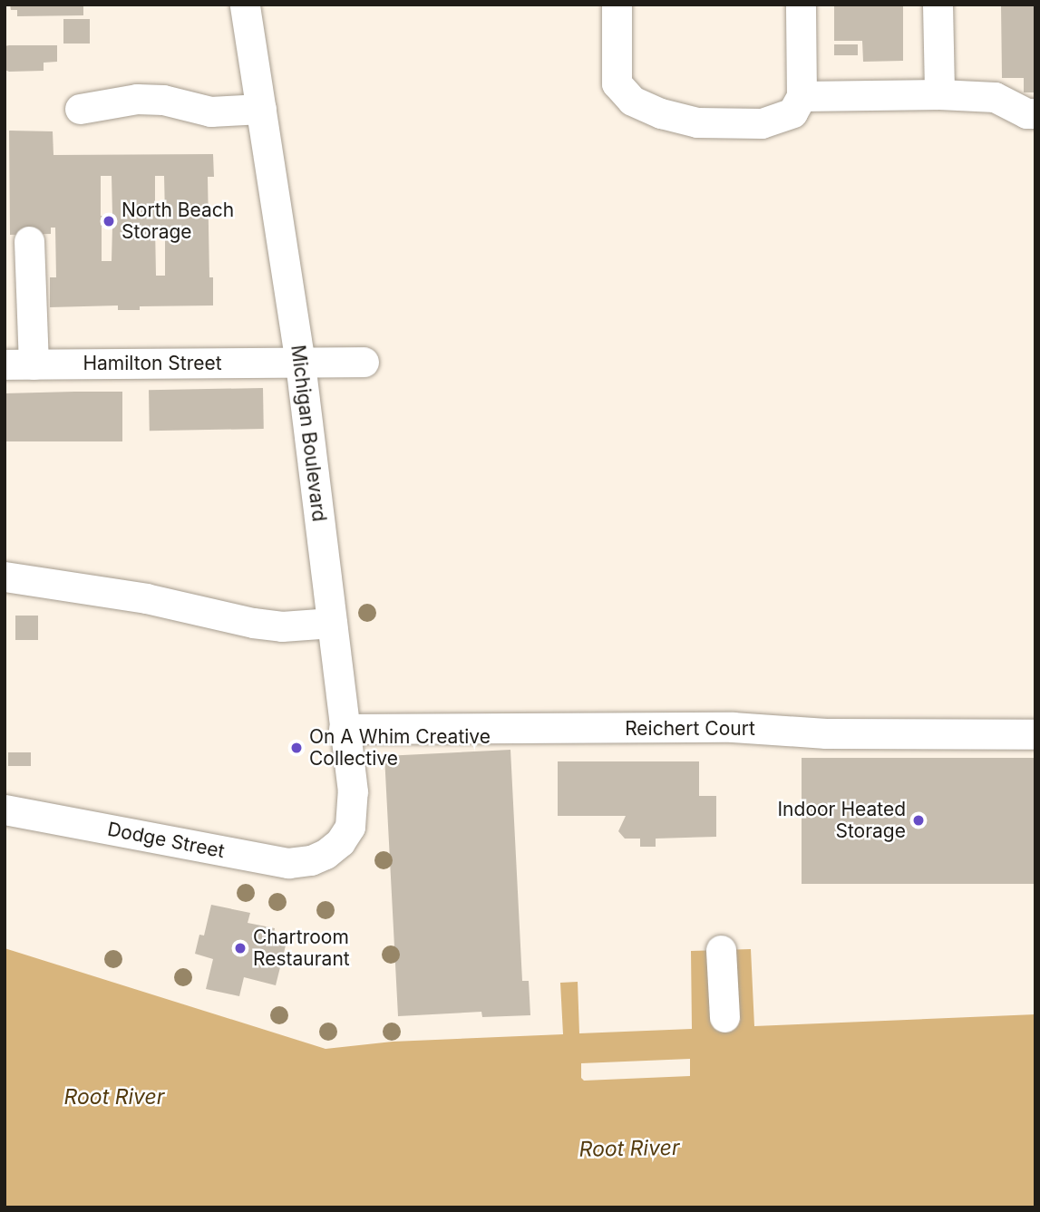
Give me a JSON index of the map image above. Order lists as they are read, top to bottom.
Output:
{
  "streets": {
    "street": [
      "Hamilton Street",
      "Michigan Boulevard",
      "Reichert Court",
      "Dodge Street"
    ]
  },
  "crossings": [
    ["Hamilton Street", "Michigan Boulevard"],
    ["Michigan Boulevard", "Reichert Court"],
    ["Michigan Boulevard", "Dodge Street"]
  ],
  "water": ["Root River"],
  "places": [
    "North Beach Storage",
    "On A Whim Creative Collective",
    "Indoor Heated Storage",
    "Chartroom Restaurant"
  ]
}
